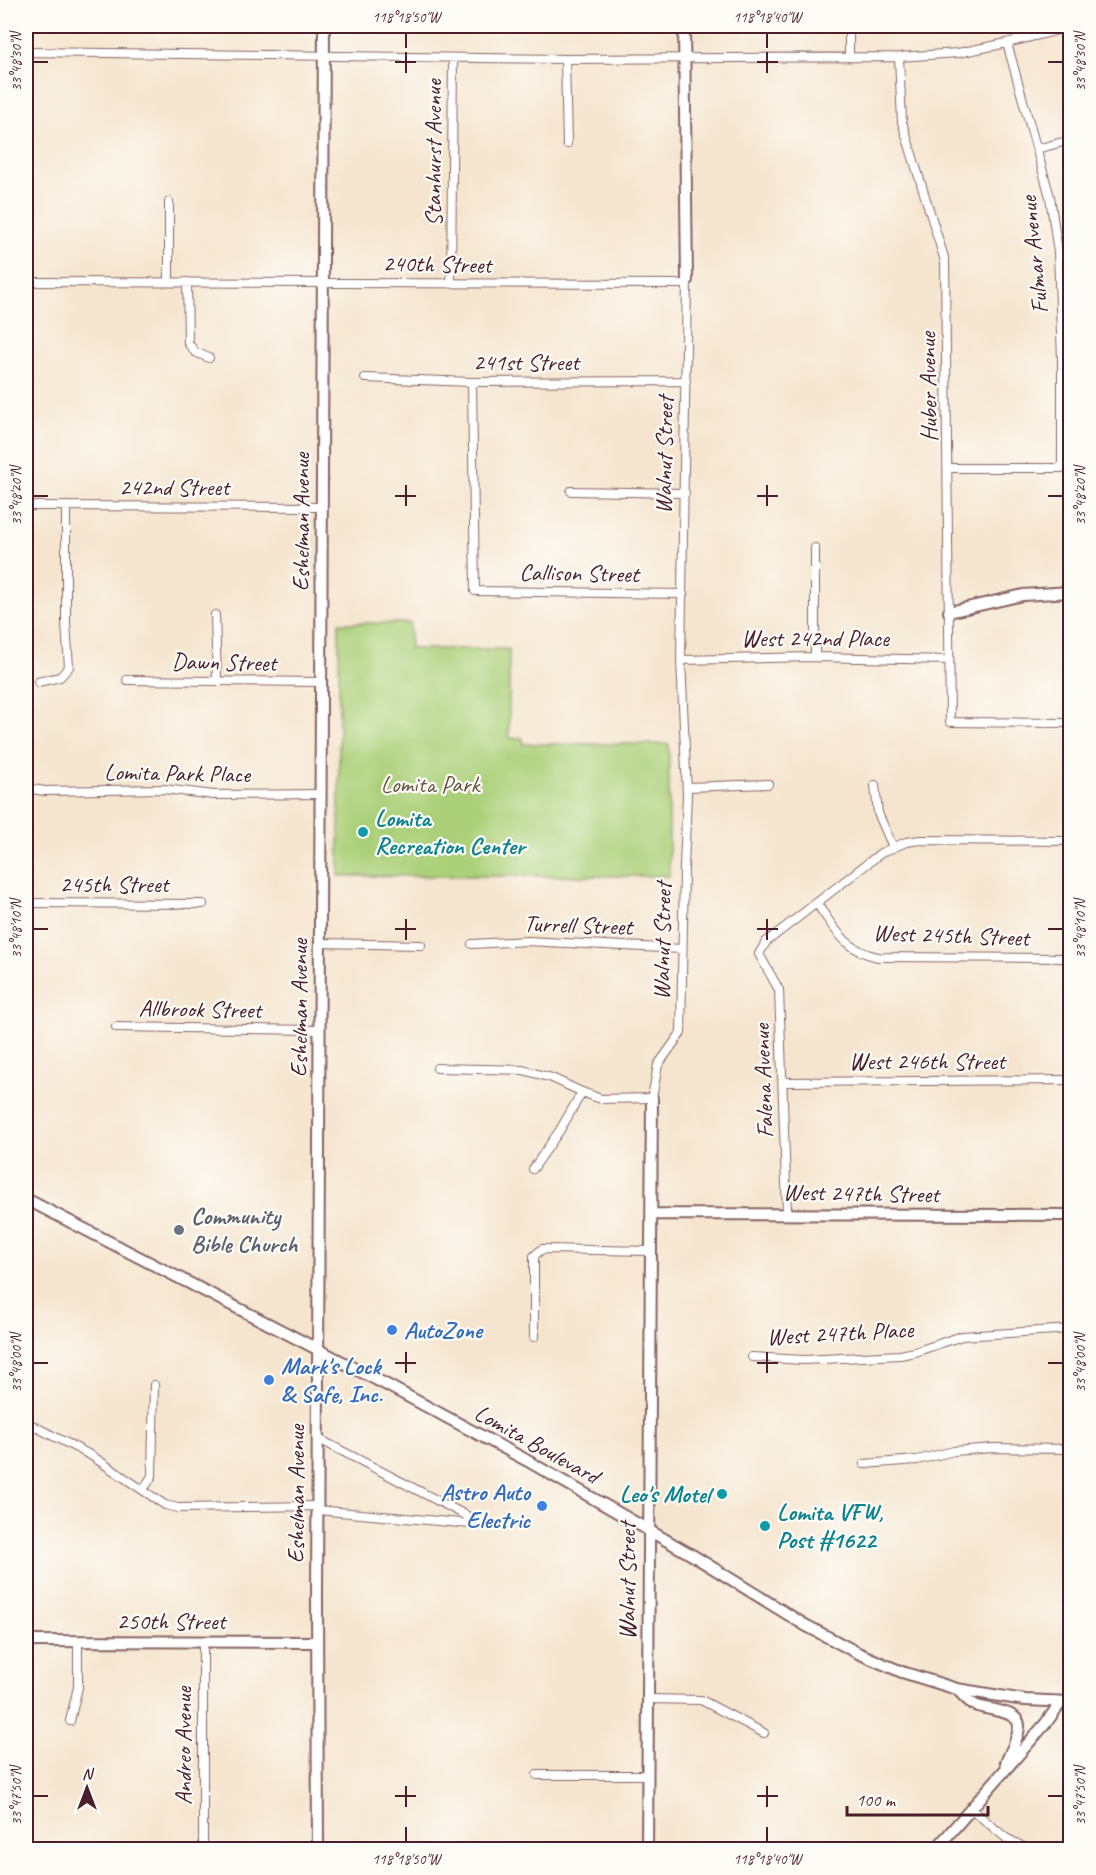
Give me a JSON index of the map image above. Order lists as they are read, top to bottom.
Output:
{
  "streets": {
    "street": [
      "Stanhurst Avenue",
      "Fulmar Avenue",
      "240th Street",
      "241st Street",
      "Huber Avenue",
      "Walnut Street",
      "242nd Street",
      "Eshelman Avenue",
      "Callison Street",
      "West 242nd Place",
      "Dawn Street",
      "Lomita Park Place",
      "245th Street",
      "Turrell Street",
      "West 245th Street",
      "Allbrook Street",
      "West 246th Street",
      "Falena Avenue",
      "West 247th Street",
      "West 247th Place",
      "Lomita Boulevard",
      "250th Street",
      "Andreo Avenue"
    ]
  },
  "crossings": [
    ["Stanhurst Avenue", "240th Street"],
    ["240th Street", "Walnut Street"],
    ["240th Street", "Eshelman Avenue"],
    ["241st Street", "Walnut Street"],
    ["241st Street", "Callison Street"],
    ["Huber Avenue", "West 242nd Place"],
    ["Walnut Street", "Callison Street"],
    ["Walnut Street", "West 242nd Place"],
    ["Walnut Street", "Turrell Street"],
    ["Walnut Street", "West 247th Street"],
    ["Walnut Street", "Lomita Boulevard"],
    ["242nd Street", "Eshelman Avenue"],
    ["Eshelman Avenue", "Dawn Street"],
    ["Eshelman Avenue", "Lomita Park Place"],
    ["Eshelman Avenue", "Allbrook Street"],
    ["Eshelman Avenue", "Lomita Boulevard"],
    ["Eshelman Avenue", "250th Street"],
    ["West 245th Street", "Falena Avenue"],
    ["West 246th Street", "Falena Avenue"],
    ["Falena Avenue", "West 247th Street"],
    ["250th Street", "Andreo Avenue"]
  ],
  "parks": ["Lomita Park"],
  "places": [
    "Lomita Recreation Center",
    "Community Bible Church",
    "AutoZone",
    "Mark's Lock & Safe, Inc.",
    "Leo's Motel",
    "Astro Auto Electric",
    "Lomita VFW, Post #1622"
  ],
  "scale_bar": "100 m",
  "north": "top",
  "coordinates": [
    "118°18'50\"W",
    "118°18'40\"W",
    "33°48'30\"N",
    "33°48'20\"N",
    "33°48'10\"N",
    "33°48'00\"N",
    "33°47'50\"N"
  ]
}
